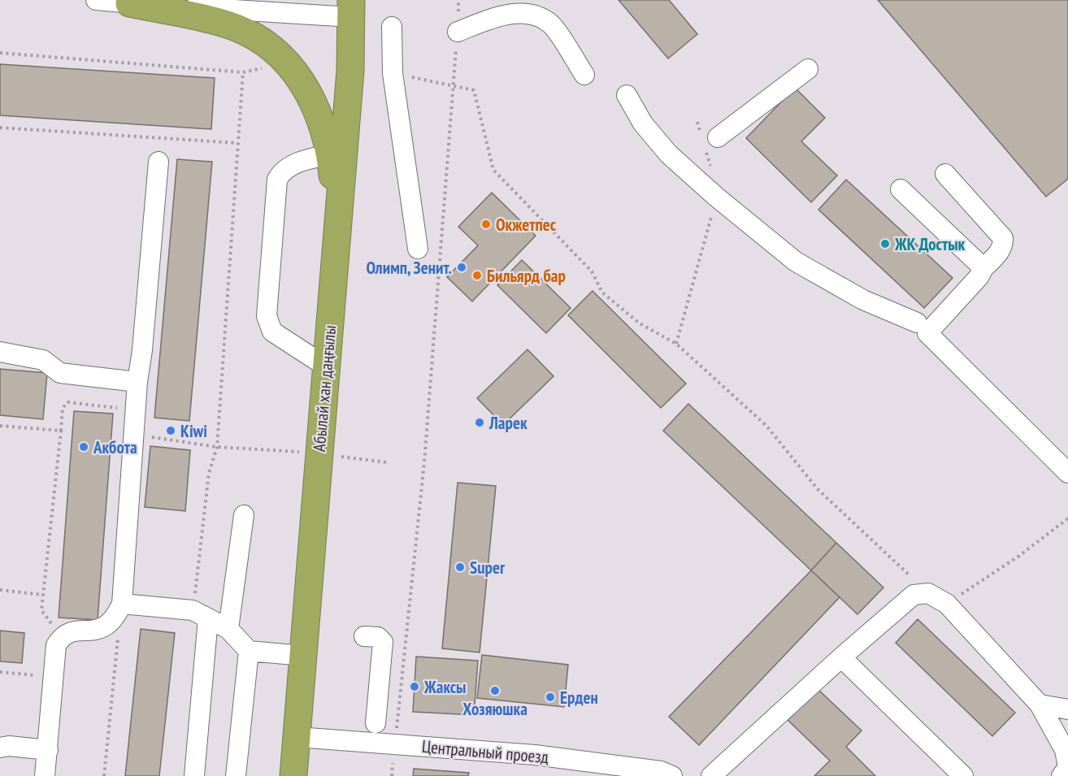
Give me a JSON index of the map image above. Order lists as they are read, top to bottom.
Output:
{
  "streets": {
    "highway": ["Абылай хан даңғылы"],
    "street": ["Центральный проезд"]
  },
  "crossings": [
    ["Абылай хан даңғылы", "Центральный проезд"]
  ],
  "places": [
    "Окжетпес",
    "ЖК Достык",
    "Олимп, Зенит.",
    "Бильярд бар",
    "Ларек",
    "Kiwi",
    "Акбота",
    "Super",
    "Жаксы",
    "Хозяюшка",
    "Ерден"
  ]
}
